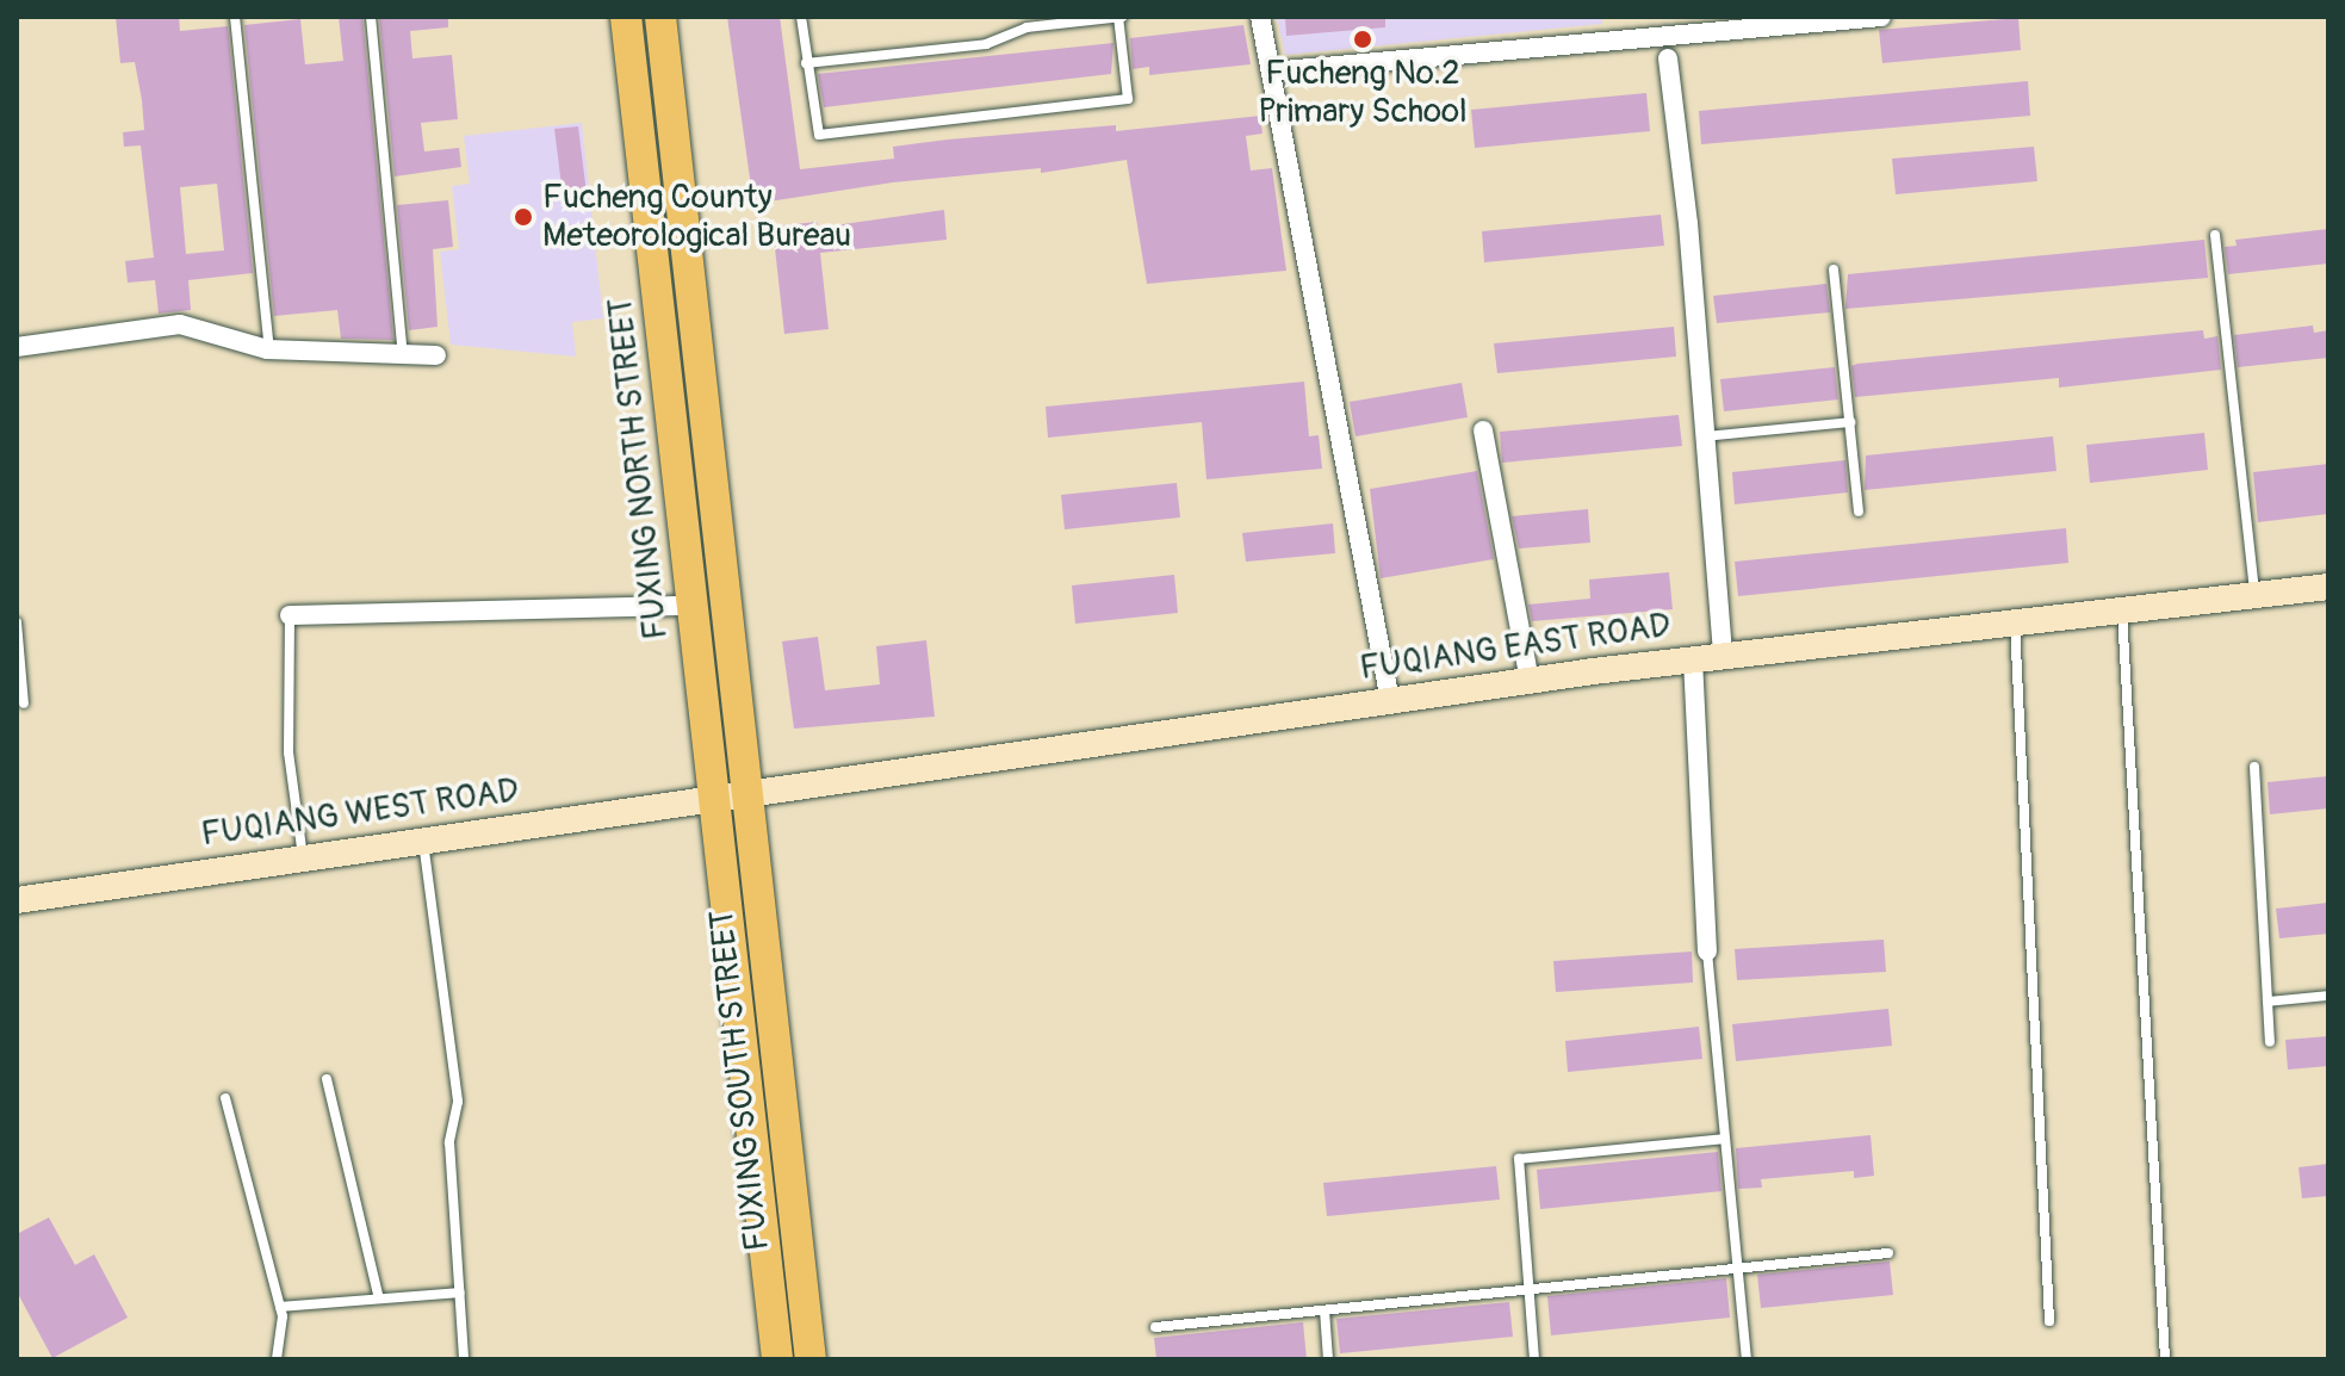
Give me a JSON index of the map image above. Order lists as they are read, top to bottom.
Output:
{
  "streets": {
    "main road": ["FUXING NORTH STREET", "FUXING SOUTH STREET"],
    "street": ["FUQIANG EAST ROAD", "FUQIANG WEST ROAD"]
  },
  "crossings": [
    ["FUXING NORTH STREET", "FUQIANG EAST ROAD"],
    ["FUXING NORTH STREET", "FUQIANG WEST ROAD"],
    ["FUXING NORTH STREET", "FUXING SOUTH STREET"],
    ["FUQIANG EAST ROAD", "FUQIANG WEST ROAD"],
    ["FUQIANG EAST ROAD", "FUXING SOUTH STREET"],
    ["FUQIANG WEST ROAD", "FUXING SOUTH STREET"]
  ],
  "places": ["Fucheng No.2 Primary School", "Fucheng County Meteorological Bureau"]
}
